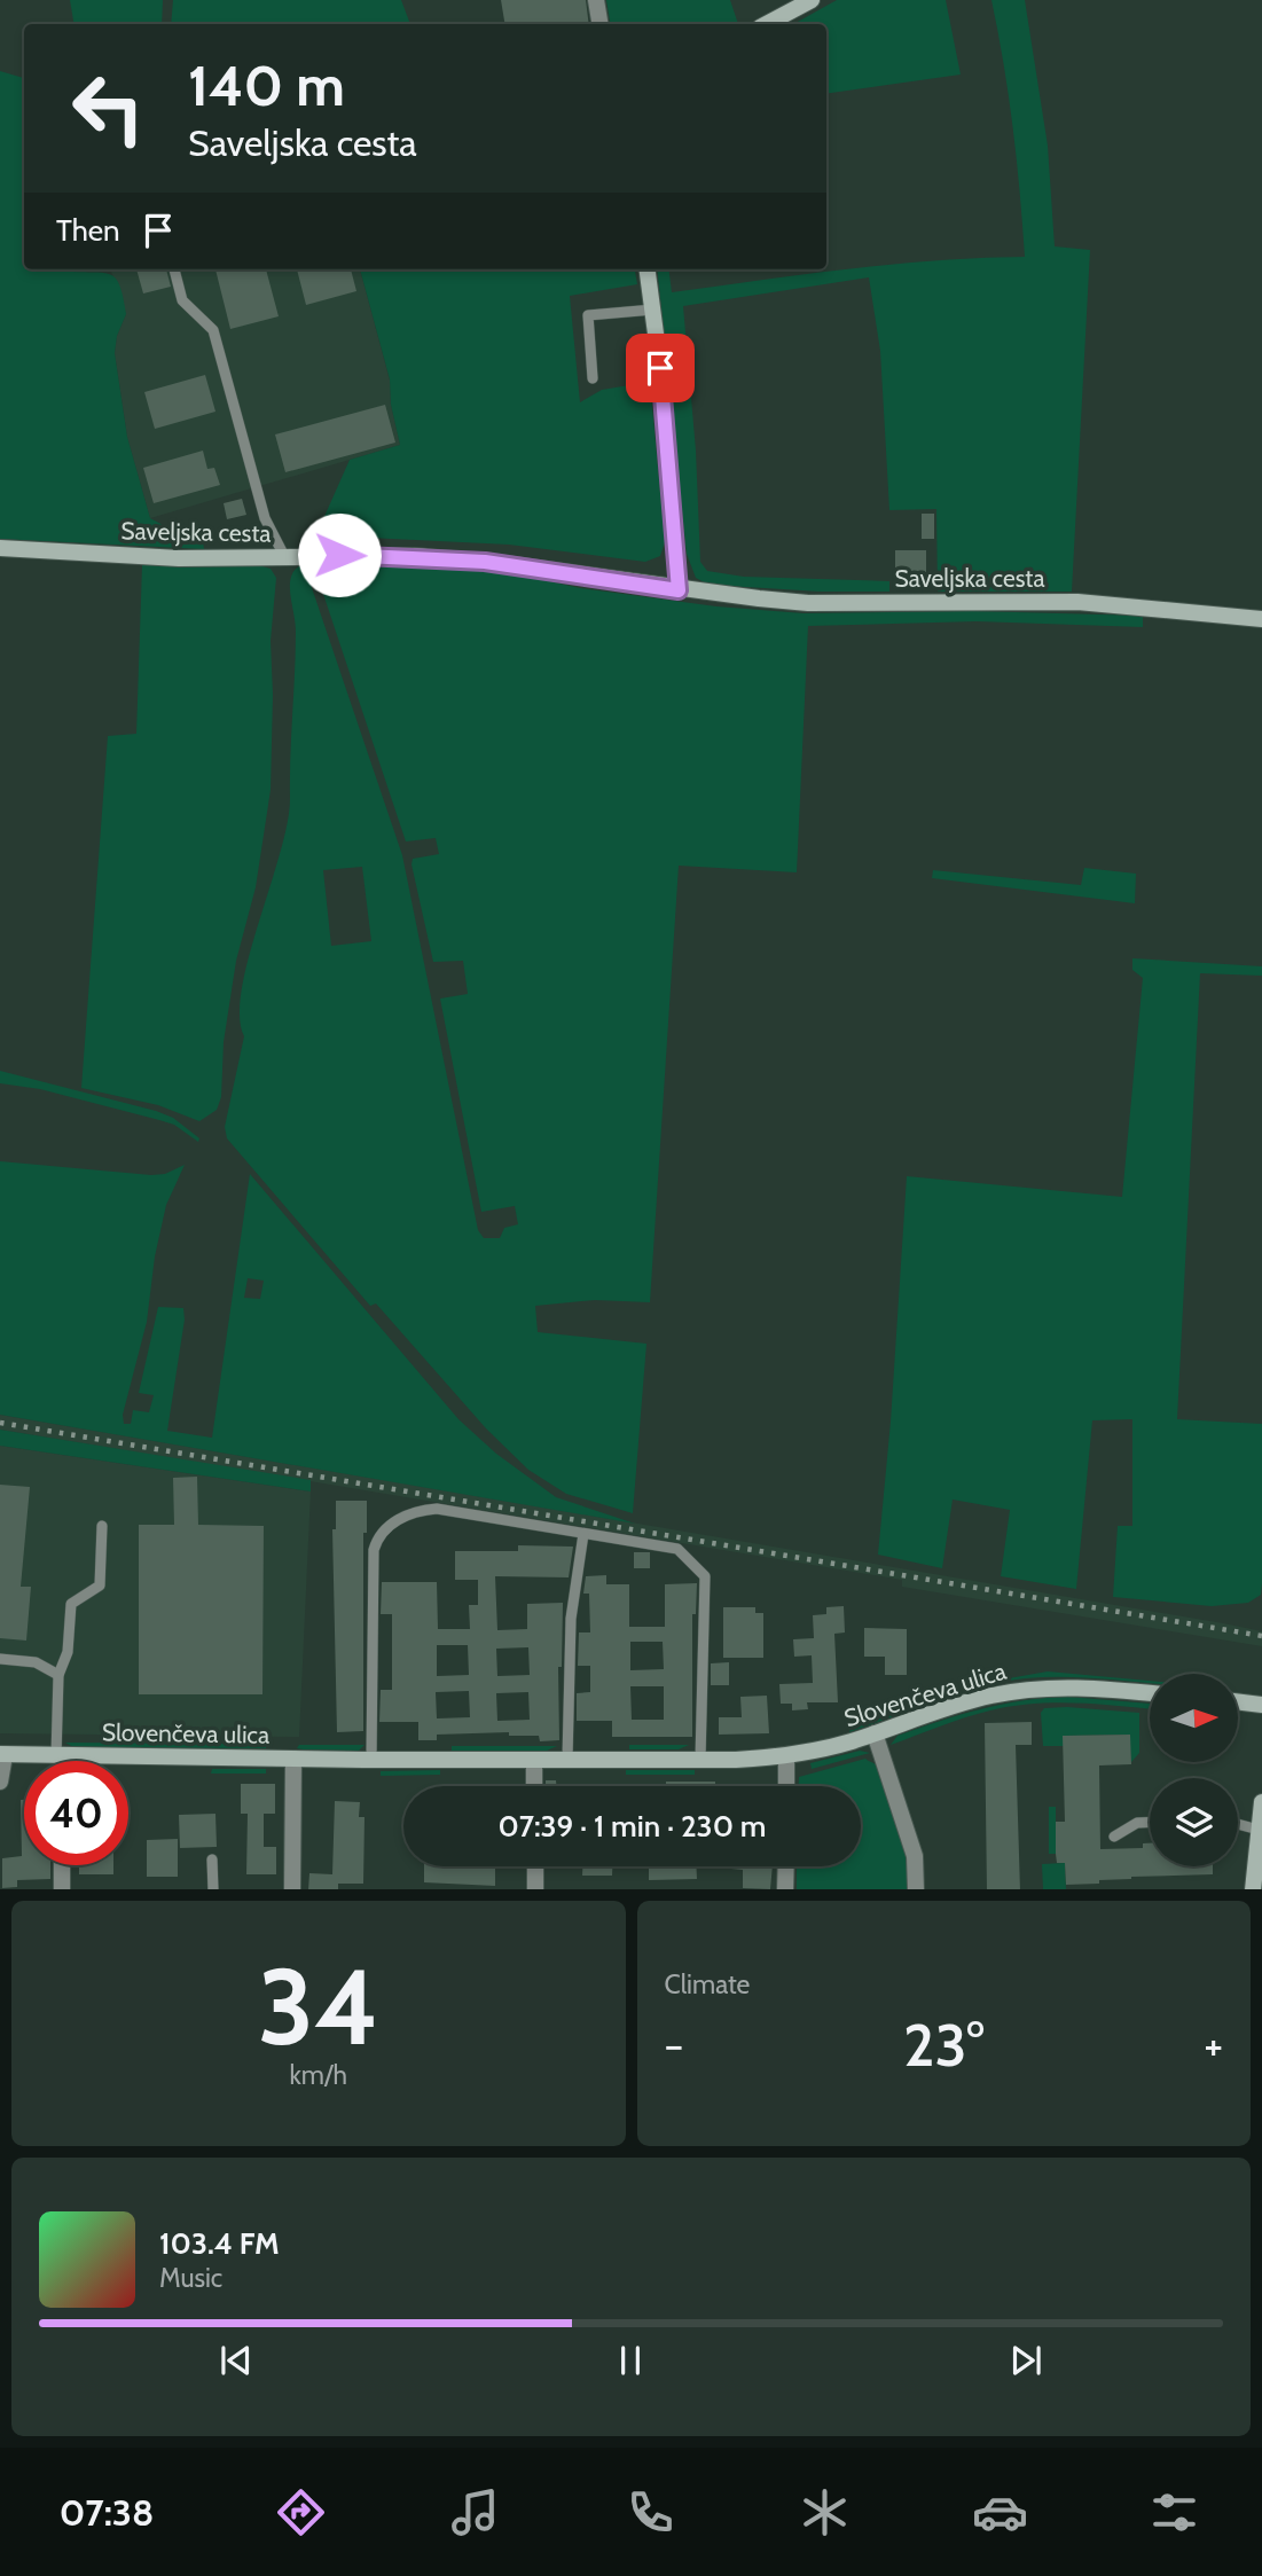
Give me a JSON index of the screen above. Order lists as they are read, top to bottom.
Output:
{
  "streets": {
    "street": ["Saveljska cesta", "Slovenčeva ulica"]
  },
  "north": "right",
  "page": {
    "turn": ["140 m", "Saveljska cesta"],
    "then": "Then",
    "limit": "40",
    "trip": "07:39 · 1 min · 230 m",
    "tile": [
      ["34", "km/h"],
      "Climate"
    ],
    "heat": ["−", "23°", "+"],
    "song": ["103.4 FM", "Music"],
    "tabs": "07:38"
  }
}
